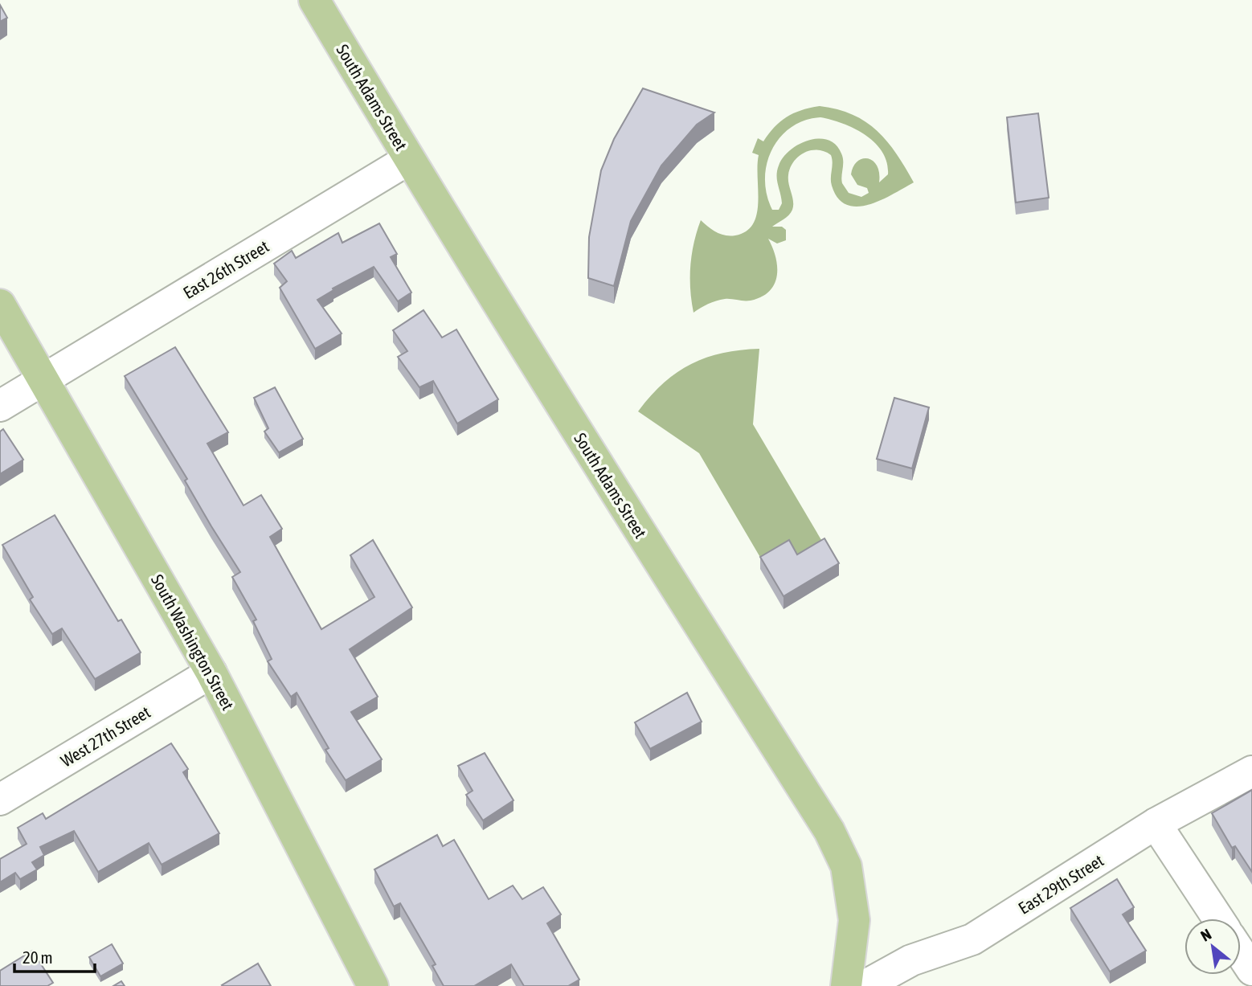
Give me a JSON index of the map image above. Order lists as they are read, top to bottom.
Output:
{
  "streets": {
    "main road": ["South Adams Street", "South Washington Street"],
    "street": ["East 26th Street", "West 27th Street", "East 29th Street"]
  },
  "crossings": [
    ["South Adams Street", "East 26th Street"],
    ["East 26th Street", "South Washington Street"],
    ["South Washington Street", "West 27th Street"]
  ],
  "scale_bar": "20 m",
  "north": "top left"
}
